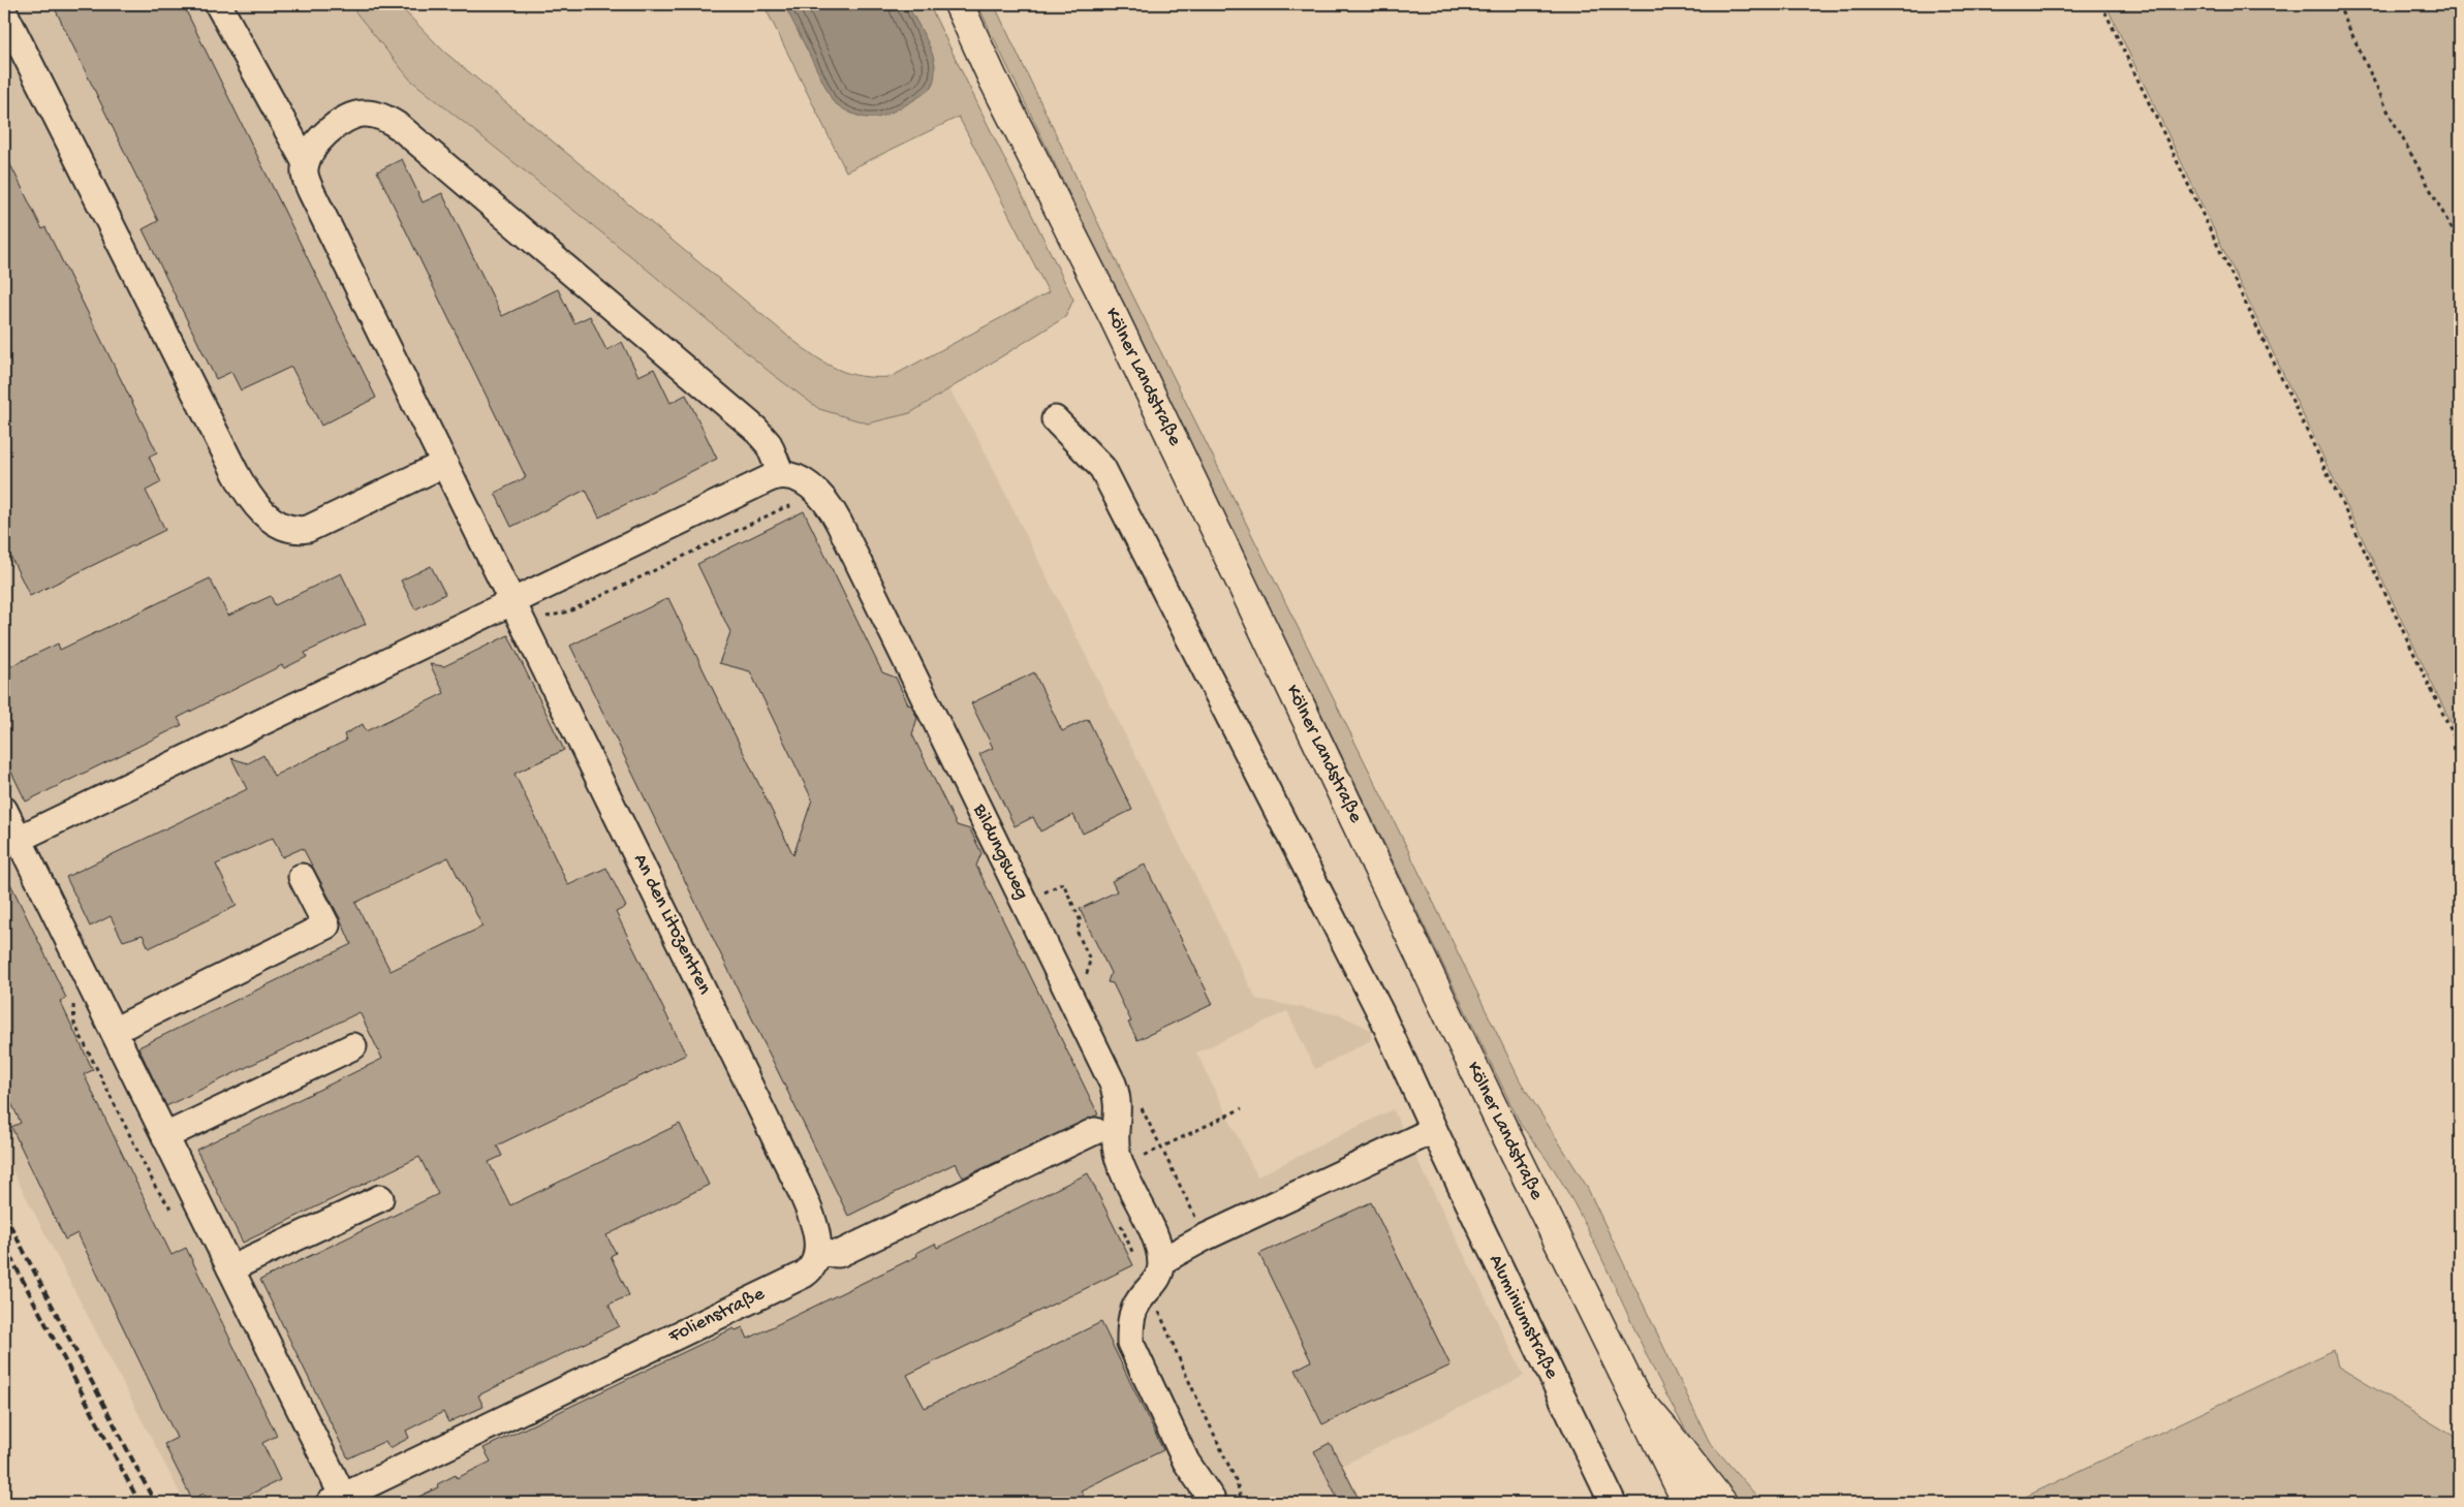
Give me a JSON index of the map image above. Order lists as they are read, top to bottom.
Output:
{
  "streets": {
    "main road": ["Kölner Landstraße"],
    "lane": [
      "Bildungsweg",
      "An den Litozentren",
      "Folienstraße",
      "Aluminiumstraße"
    ]
  },
  "crossings": [
    ["An den Litozentren", "Folienstraße"]
  ]
}
